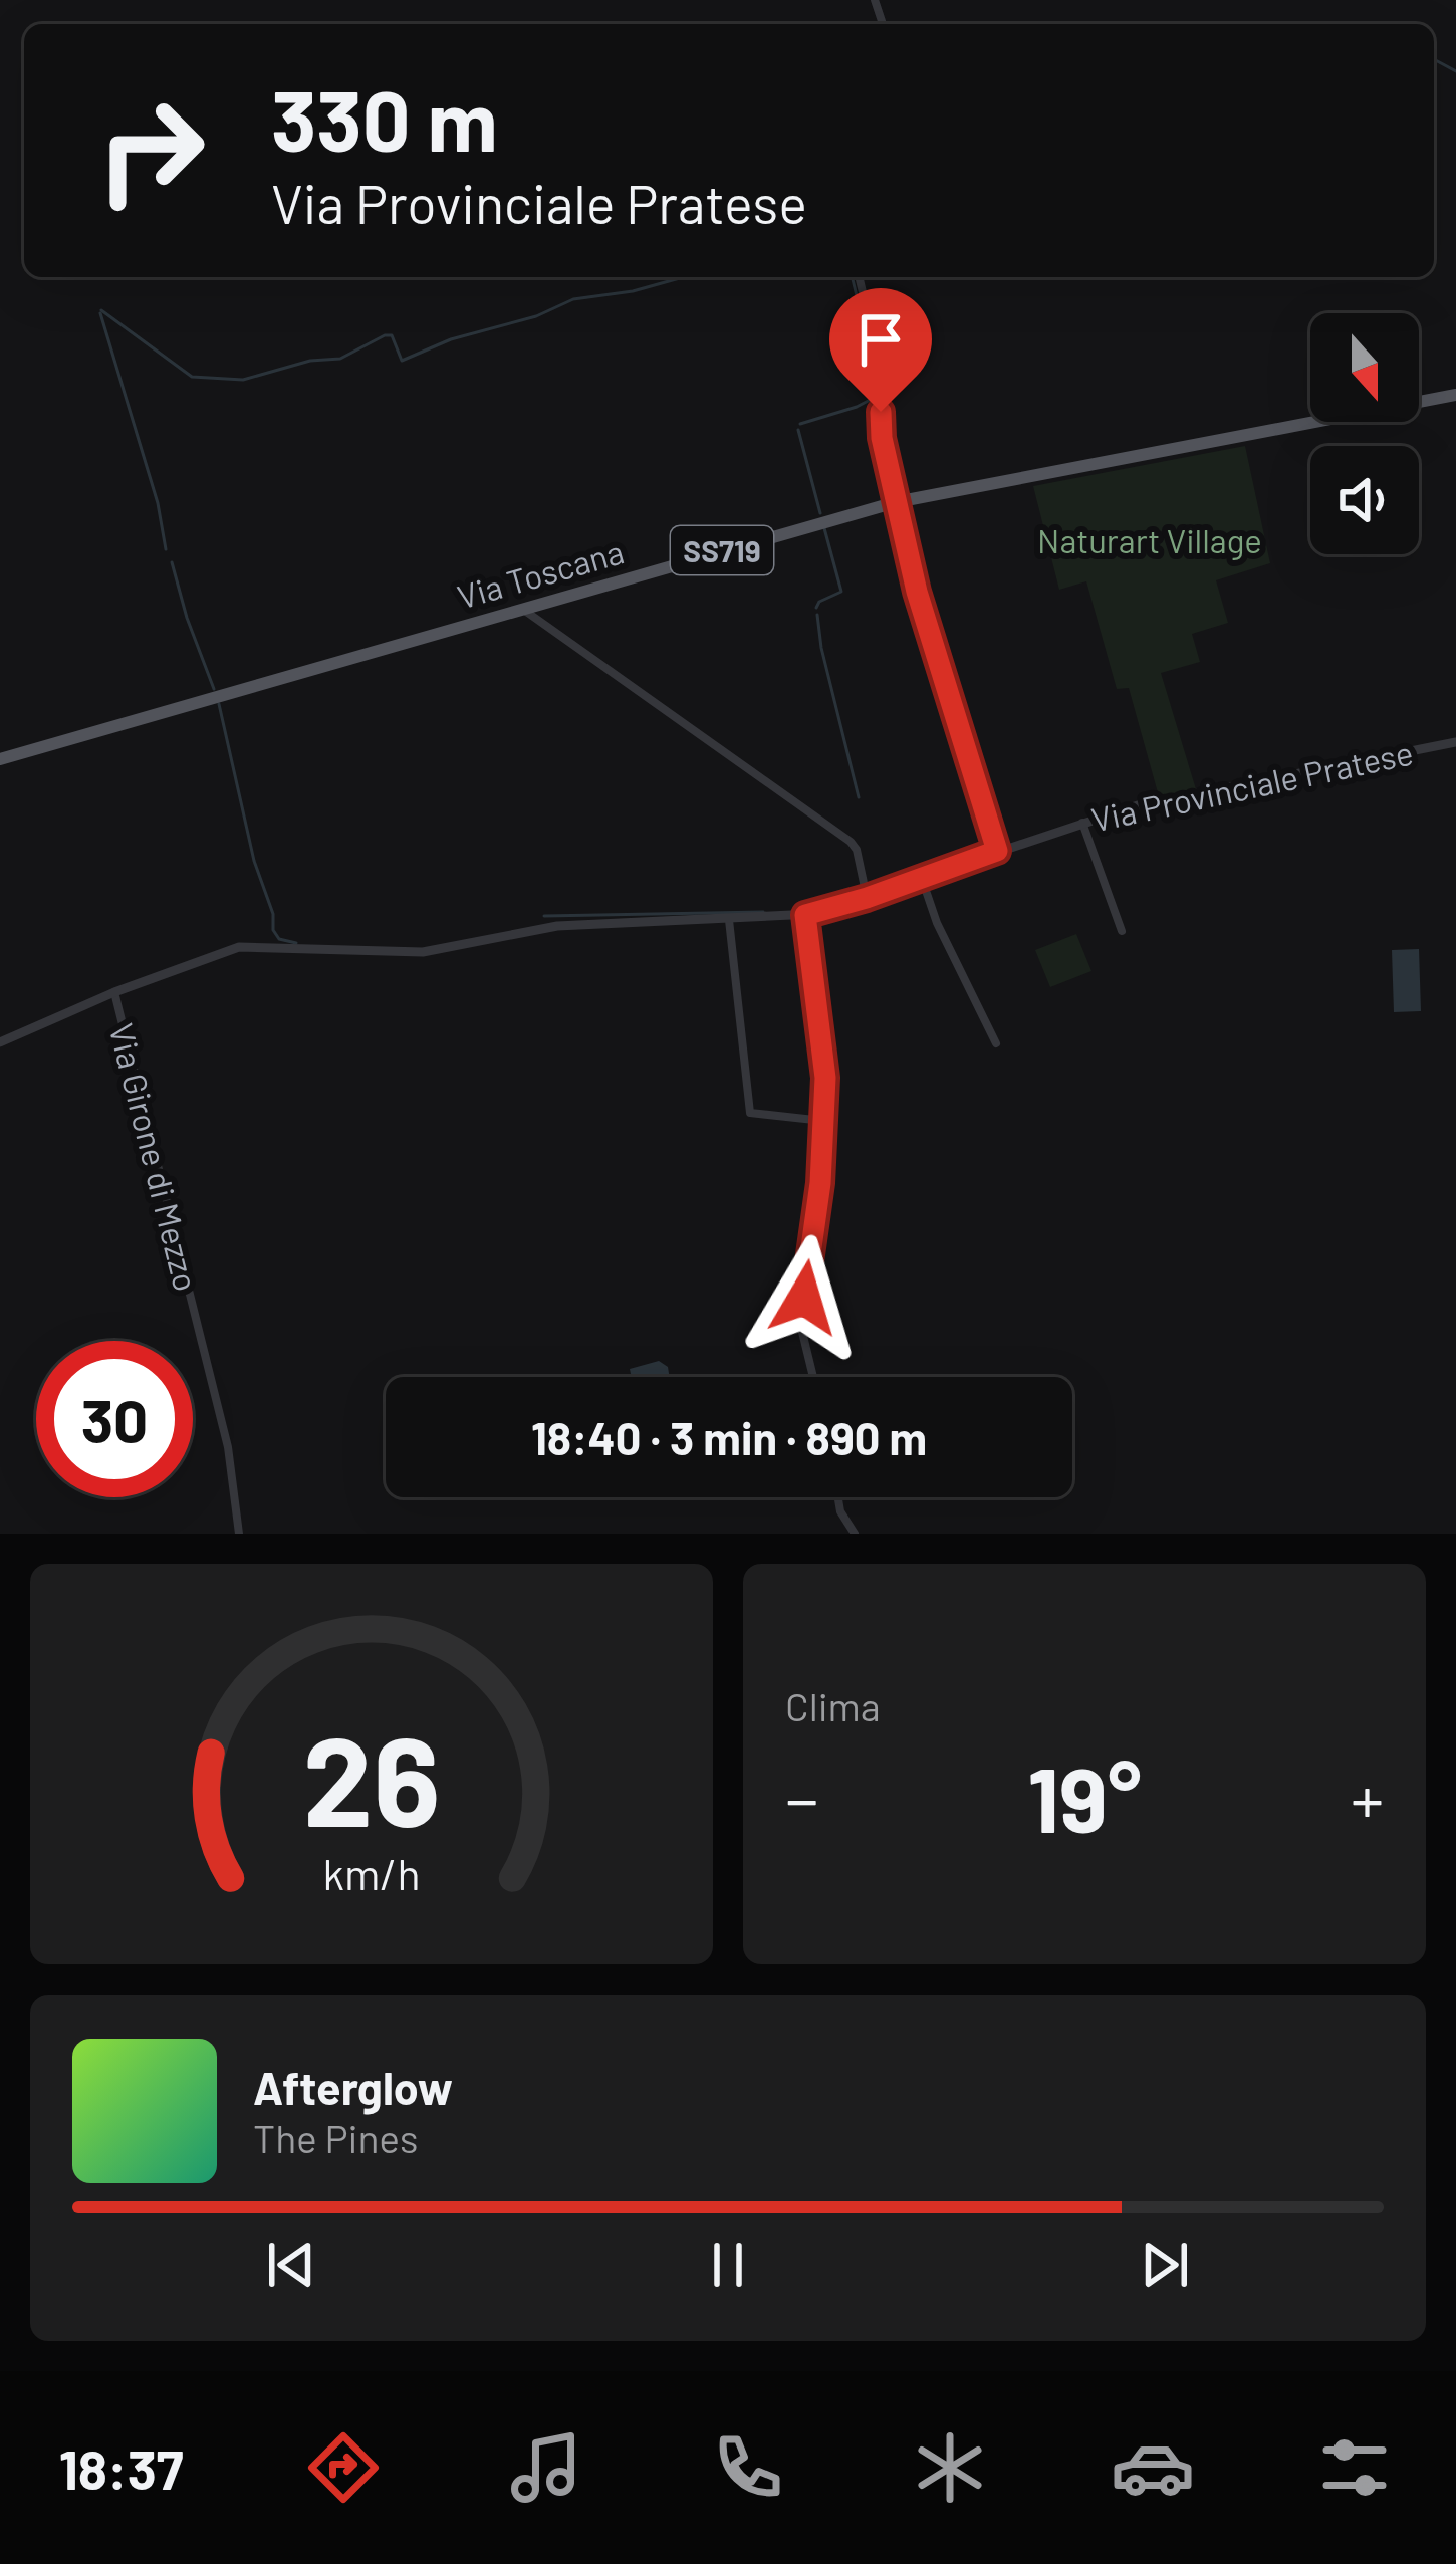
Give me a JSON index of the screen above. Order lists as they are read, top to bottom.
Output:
{
  "streets": {
    "main road": ["SS719", "Via Toscana"],
    "street": ["Via Provinciale Pratese", "Via Girone di Mezzo"]
  },
  "crossings": [
    ["Via Provinciale Pratese", "Via Girone di Mezzo"]
  ],
  "parks": ["Naturart Village"],
  "north": "bottom",
  "page": {
    "turn": ["330 m", "Via Provinciale Pratese"],
    "limit": "30",
    "trip": "18:40 · 3 min · 890 m",
    "tile": "Clima",
    "heat": ["−", "19°", "+"],
    "song": ["Afterglow", "The Pines"],
    "tabs": "18:37",
    "gauge": ["26", "km/h"]
  }
}
